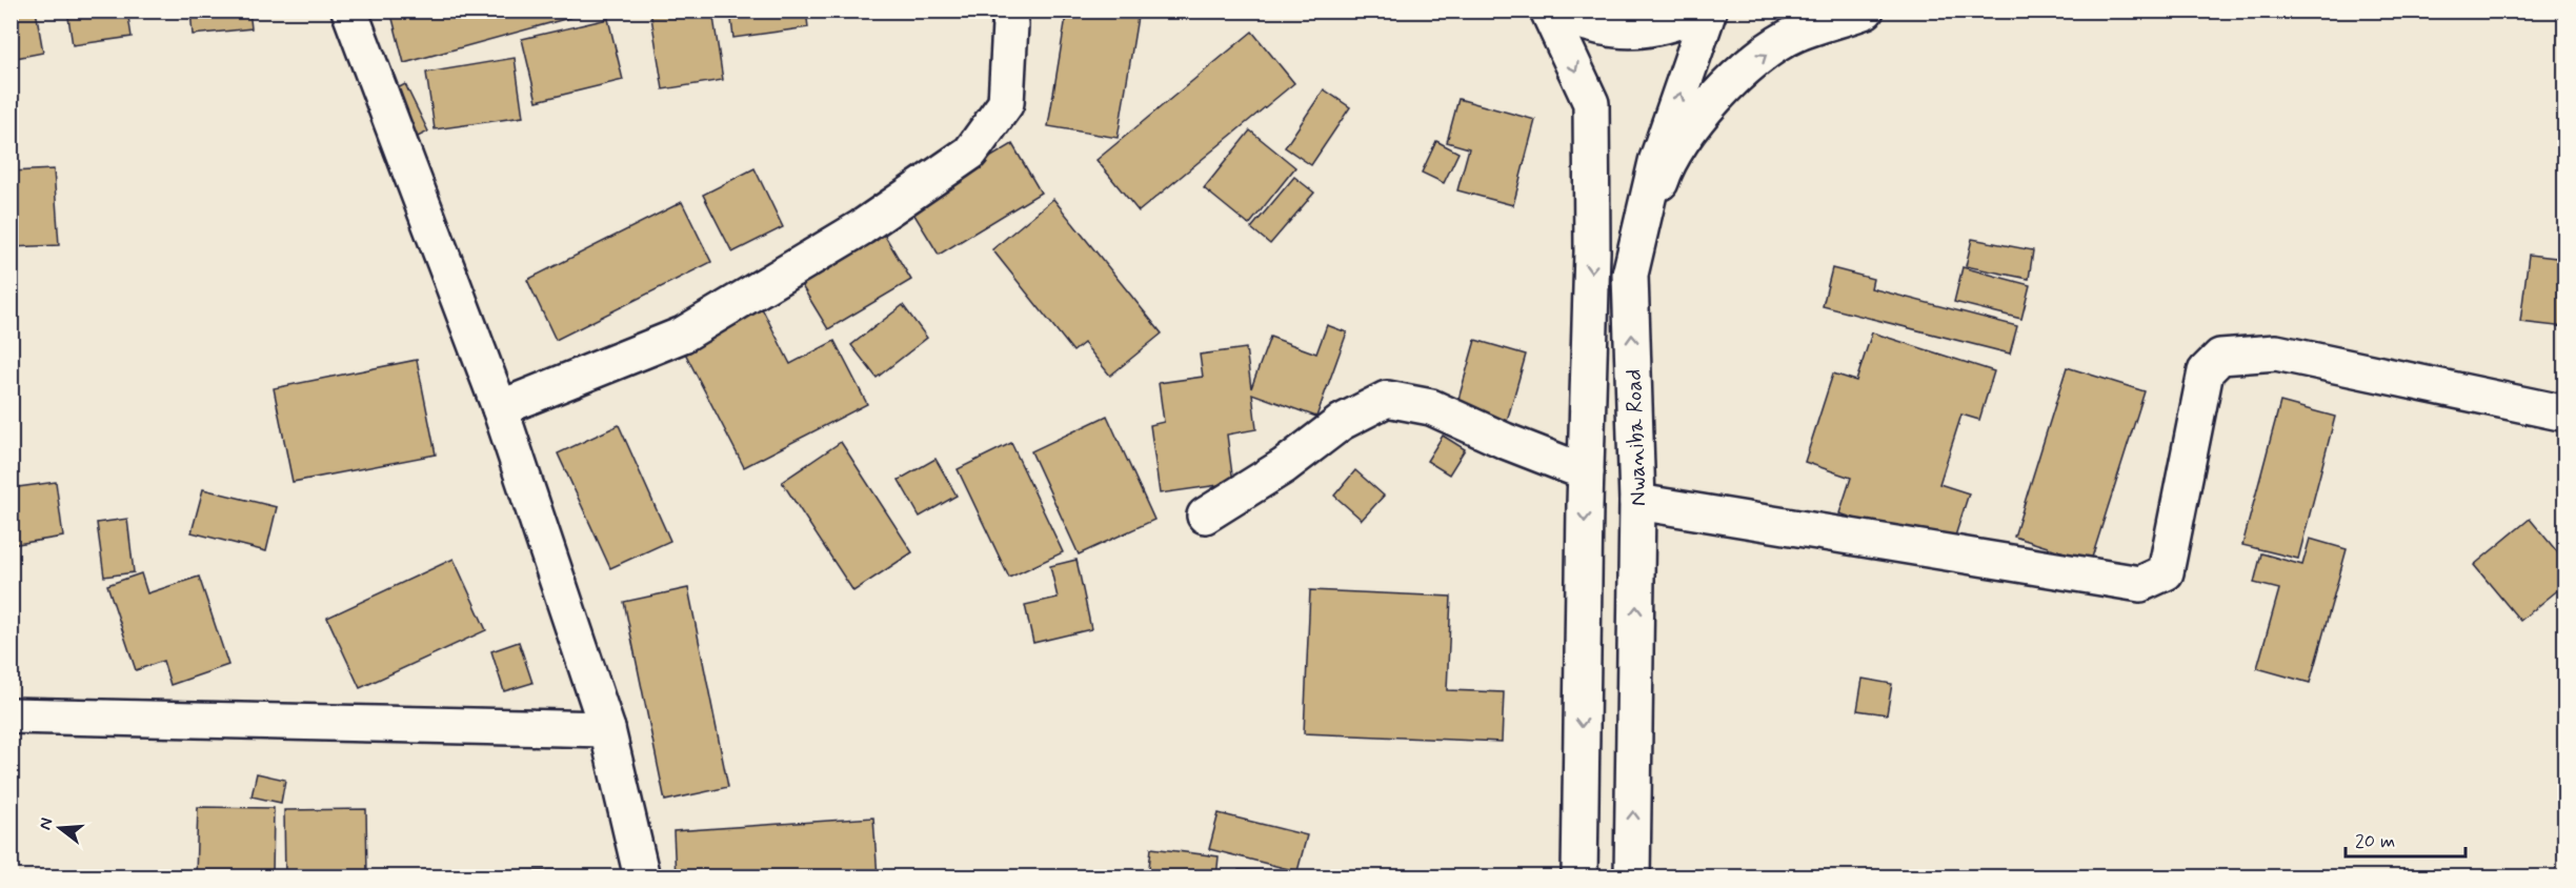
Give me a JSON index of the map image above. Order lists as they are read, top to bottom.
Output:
{
  "streets": {
    "street": ["Nwaniba Road"]
  },
  "scale_bar": "20 m",
  "north": "left"
}
